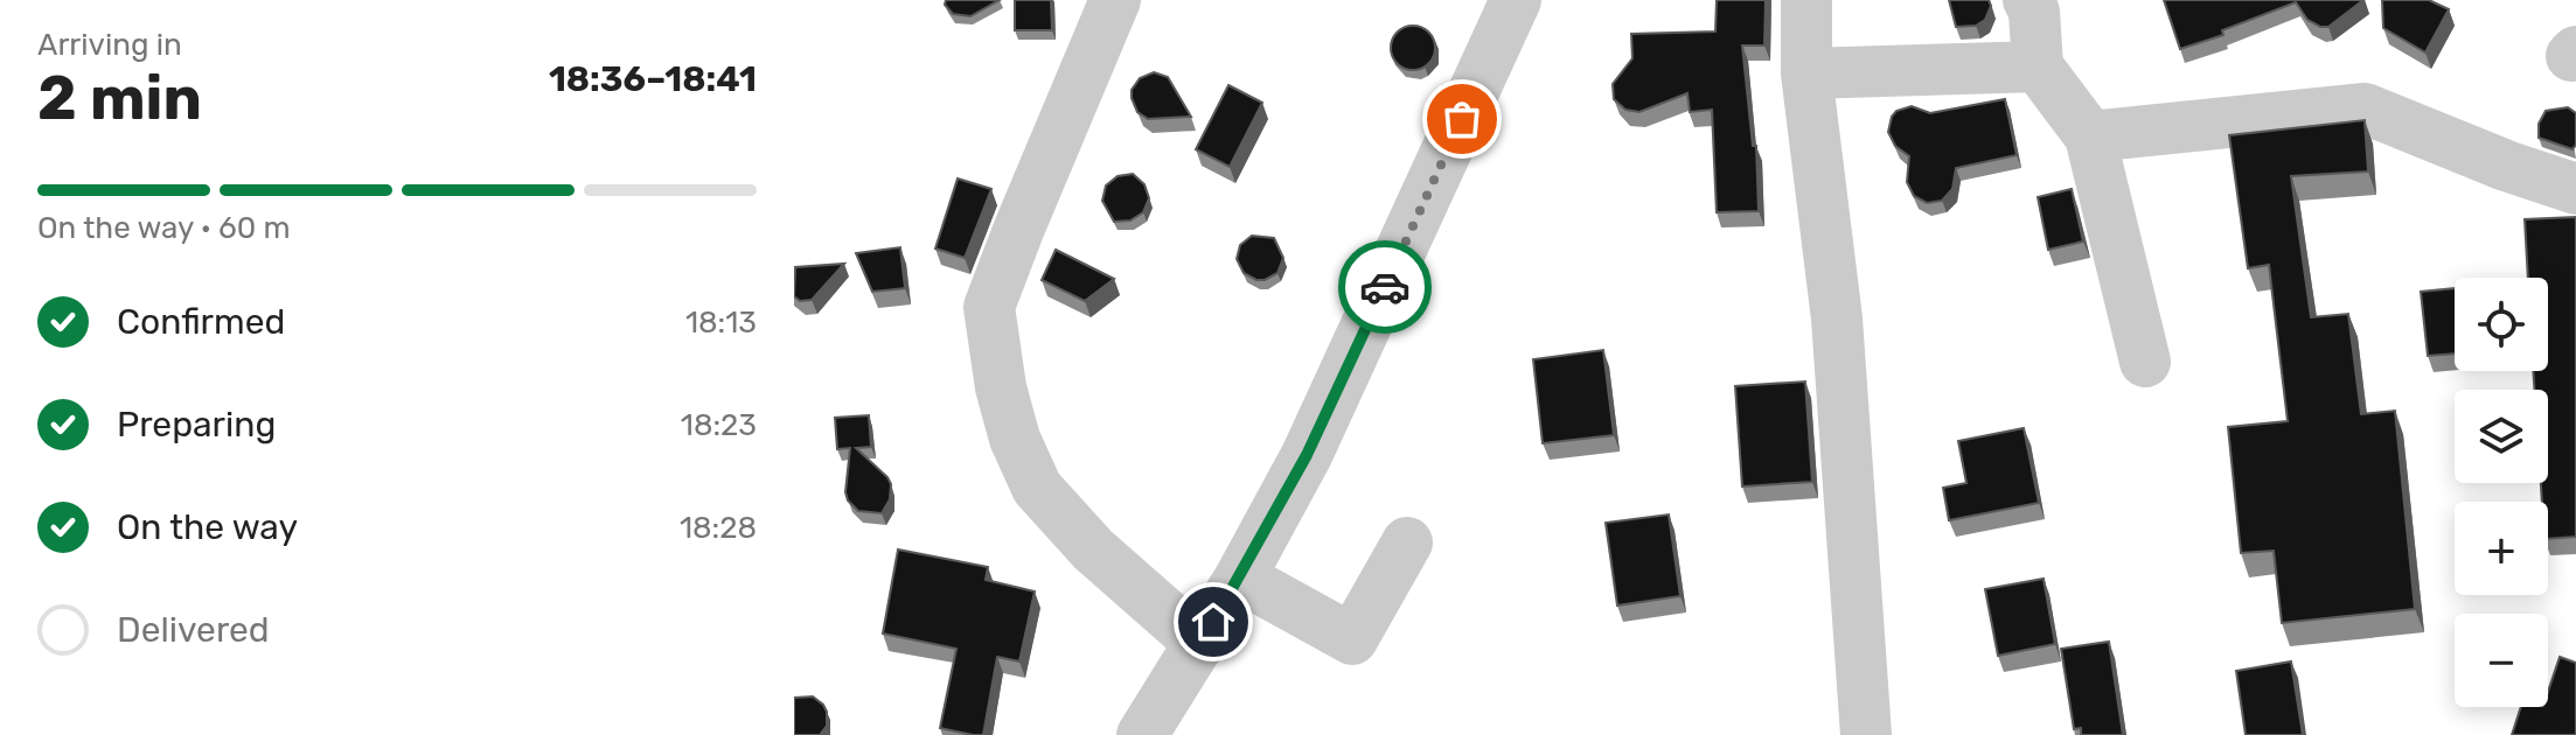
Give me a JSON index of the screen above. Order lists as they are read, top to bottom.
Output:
{
  "page": {
    "heading": ["2 min", "Arriving in", "18:36–18:41"],
    "bar": "On the way · 60 m",
    "list": [
      ["Confirmed", "18:13"],
      ["Preparing", "18:23"],
      ["On the way", "18:28"],
      "Delivered"
    ],
    "map_buttons": ["+", "−"]
  }
}
